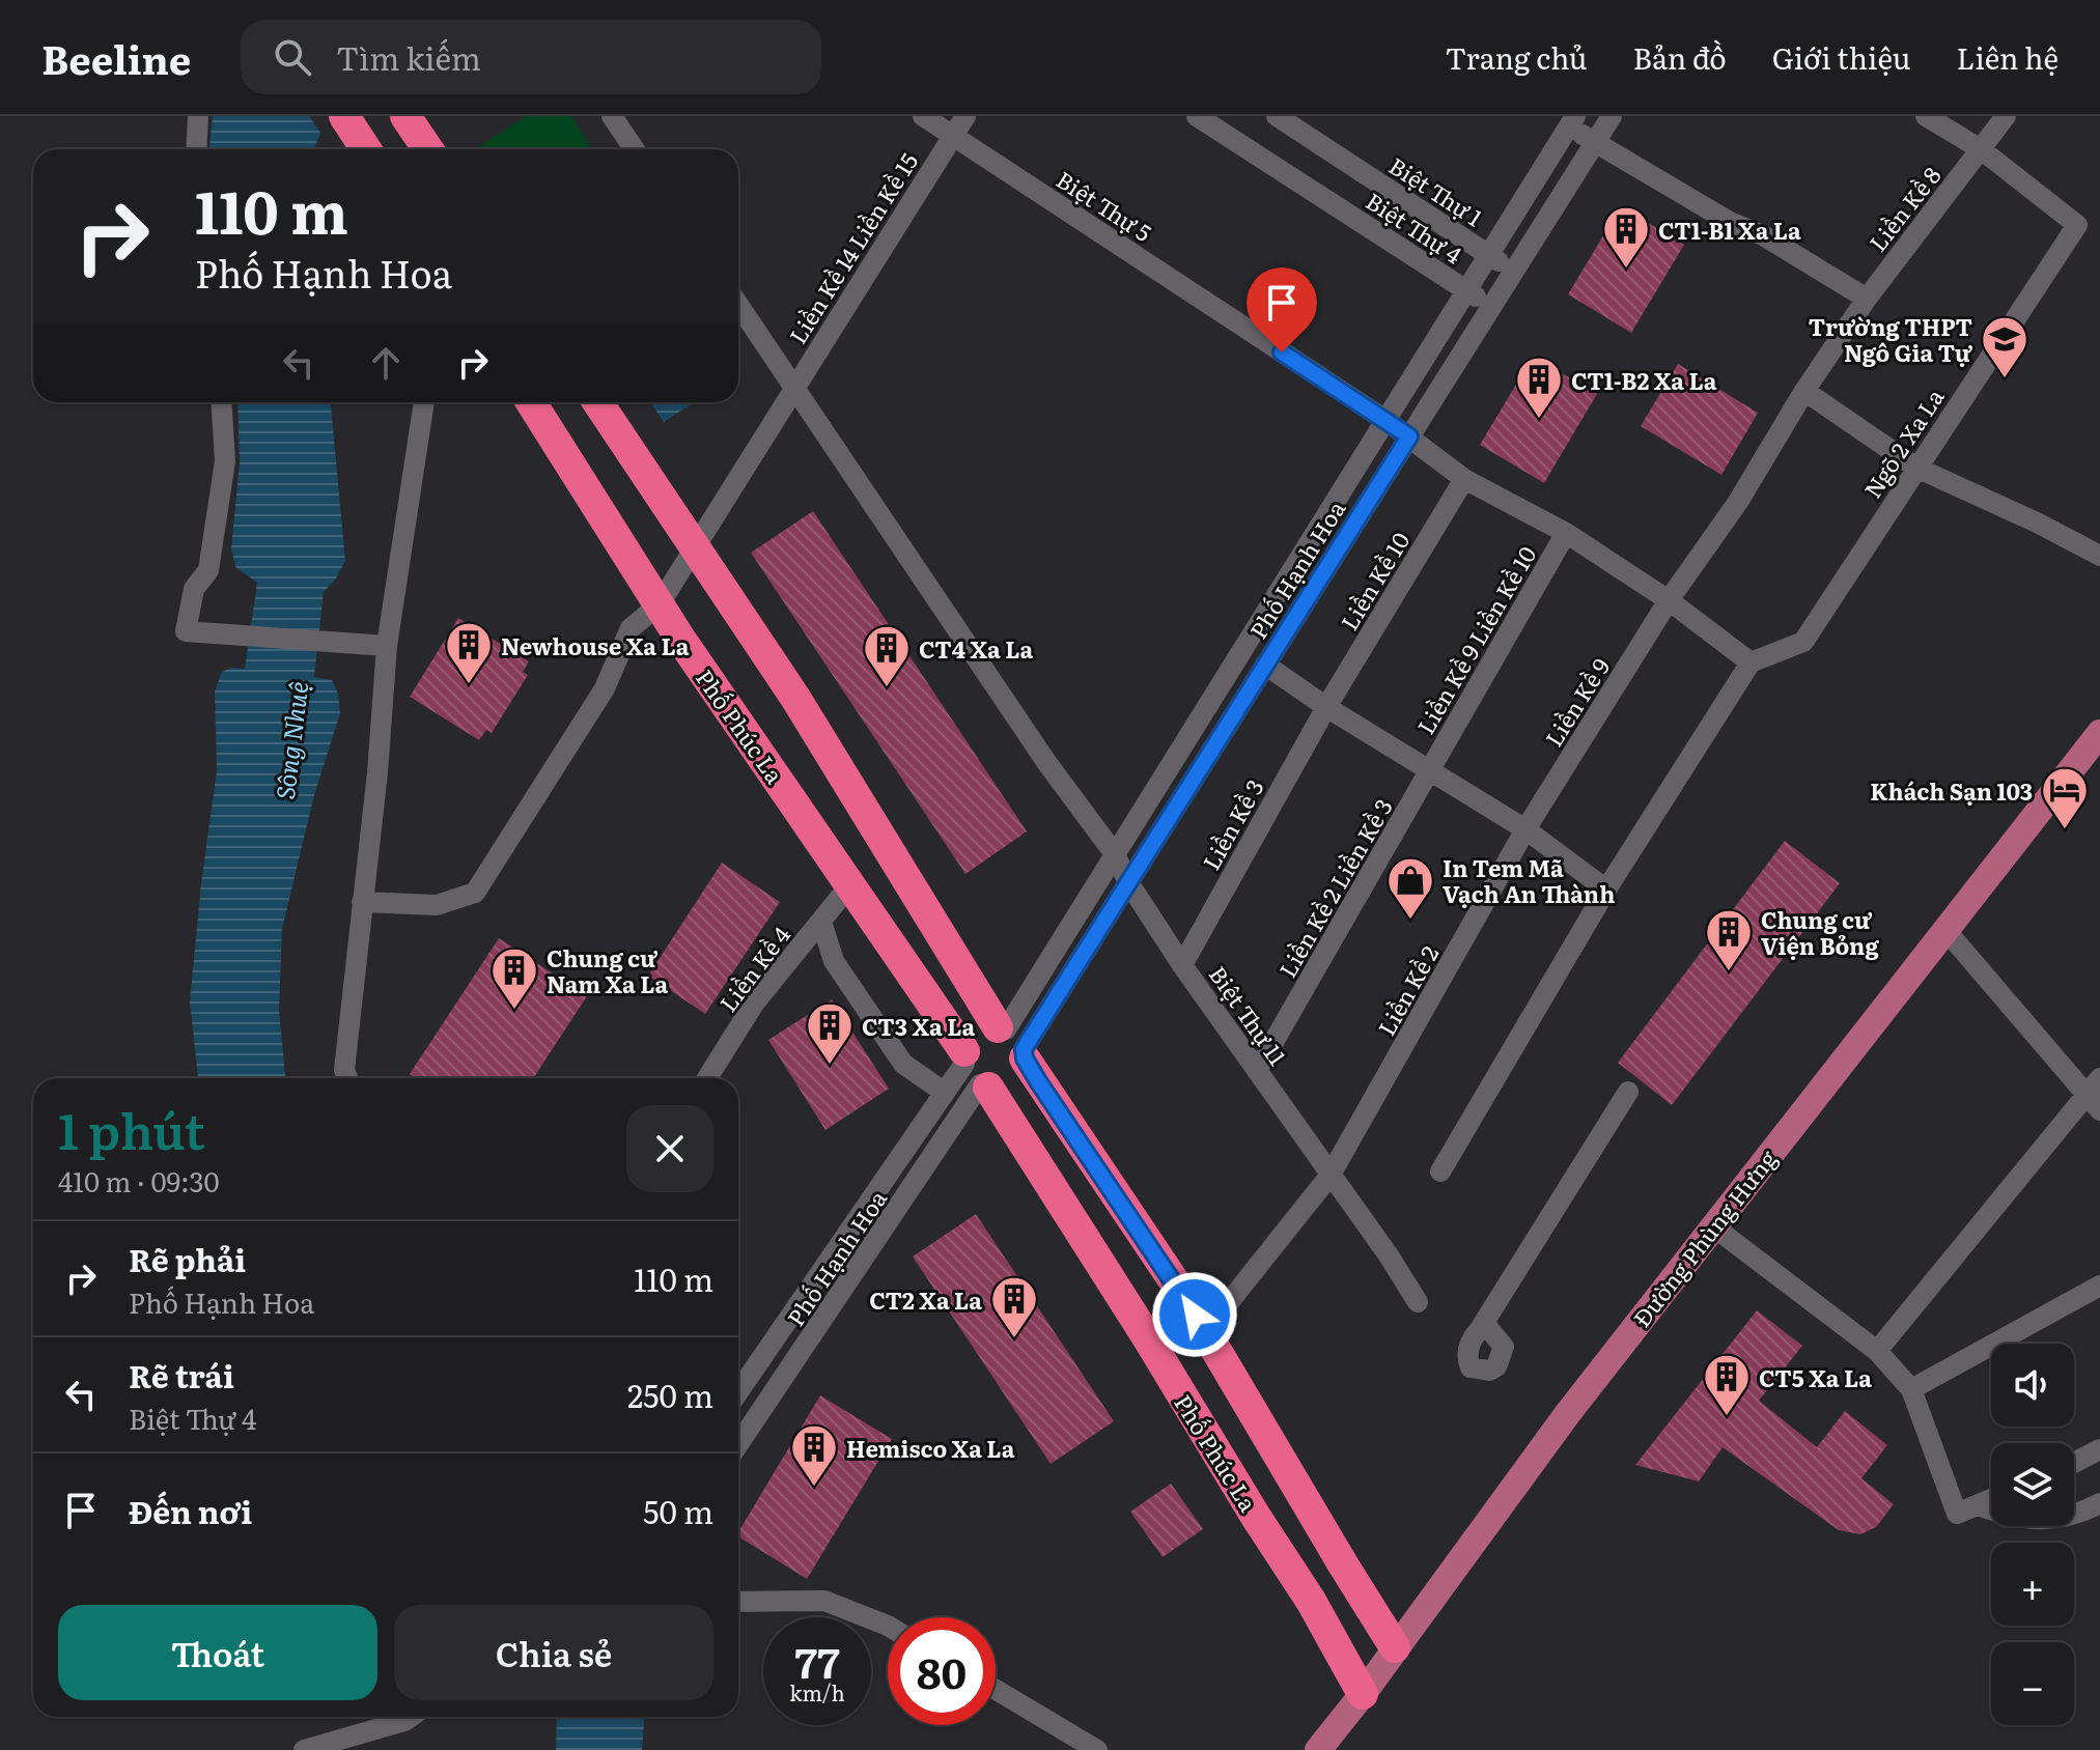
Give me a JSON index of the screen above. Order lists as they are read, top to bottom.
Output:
{
  "streets": {
    "highway": ["Phố Phúc La"],
    "main road": ["Đường Phùng Hưng"],
    "street": [
      "Biệt Thự 1",
      "Biệt Thự 5",
      "Liền Kề 8",
      "Biệt Thự 4",
      "Liền Kề 14 Liền Kề 15",
      "Ngõ 2 Xa La",
      "Phố Hạnh Hoa",
      "Liền Kề 10",
      "Liền Kề 9 Liền Kề 10",
      "Liền Kề 9",
      "Liền Kề 3",
      "Liền Kề 2 Liền Kề 3",
      "Liền Kề 4",
      "Liền Kề 2",
      "Biệt Thự 11"
    ]
  },
  "crossings": [
    ["Biệt Thự 1", "Phố Hạnh Hoa"],
    ["Biệt Thự 5", "Liền Kề 14 Liền Kề 15"],
    ["Biệt Thự 5", "Phố Hạnh Hoa"],
    ["Liền Kề 8", "Ngõ 2 Xa La"],
    ["Liền Kề 8", "Liền Kề 9"],
    ["Biệt Thự 4", "Phố Hạnh Hoa"],
    ["Liền Kề 14 Liền Kề 15", "Phố Phúc La"],
    ["Liền Kề 14 Liền Kề 15", "Biệt Thự 11"],
    ["Phố Hạnh Hoa", "Phố Phúc La"],
    ["Phố Hạnh Hoa", "Biệt Thự 11"],
    ["Liền Kề 10", "Liền Kề 3"],
    ["Liền Kề 9 Liền Kề 10", "Liền Kề 2 Liền Kề 3"],
    ["Liền Kề 9", "Liền Kề 2"],
    ["Phố Phúc La", "Liền Kề 4"],
    ["Phố Phúc La", "Đường Phùng Hưng"],
    ["Liền Kề 3", "Biệt Thự 11"],
    ["Liền Kề 2 Liền Kề 3", "Biệt Thự 11"],
    ["Liền Kề 2", "Biệt Thự 11"]
  ],
  "water": ["Sông Nhuệ"],
  "places": {
    "building": [
      "CT1-B1 Xa La",
      "CT1-B2 Xa La",
      "Newhouse Xa La",
      "CT4 Xa La",
      "Chung cư Viện Bỏng",
      "Chung cư Nam Xa La",
      "CT3 Xa La",
      "CT2 Xa La",
      "CT5 Xa La",
      "Hemisco Xa La"
    ],
    "school or university": ["Trường THPT Ngô Gia Tự"],
    "hotel": ["Khách Sạn 103"],
    "shop": ["In Tem Mã Vạch An Thành"]
  },
  "page": {
    "header": "Beeline",
    "search": "Tìm kiếm",
    "nav": [
      "Trang chủ",
      "Bản đồ",
      "Giới thiệu",
      "Liên hệ"
    ],
    "turn": ["110 m", "Phố Hạnh Hoa"],
    "heading": ["1 phút", "410 m · 09:30"],
    "list": [
      {
        "name": "Rẽ phải",
        "note": "Phố Hạnh Hoa",
        "value": "110 m"
      },
      {
        "name": "Rẽ trái",
        "note": "Biệt Thự 4",
        "value": "250 m"
      },
      {
        "name": "Đến nơi",
        "value": "50 m"
      }
    ],
    "map_buttons": ["+", "−"],
    "buttons": ["Thoát", "Chia sẻ"],
    "speed": "77 km/h",
    "limit": "80"
  }
}
